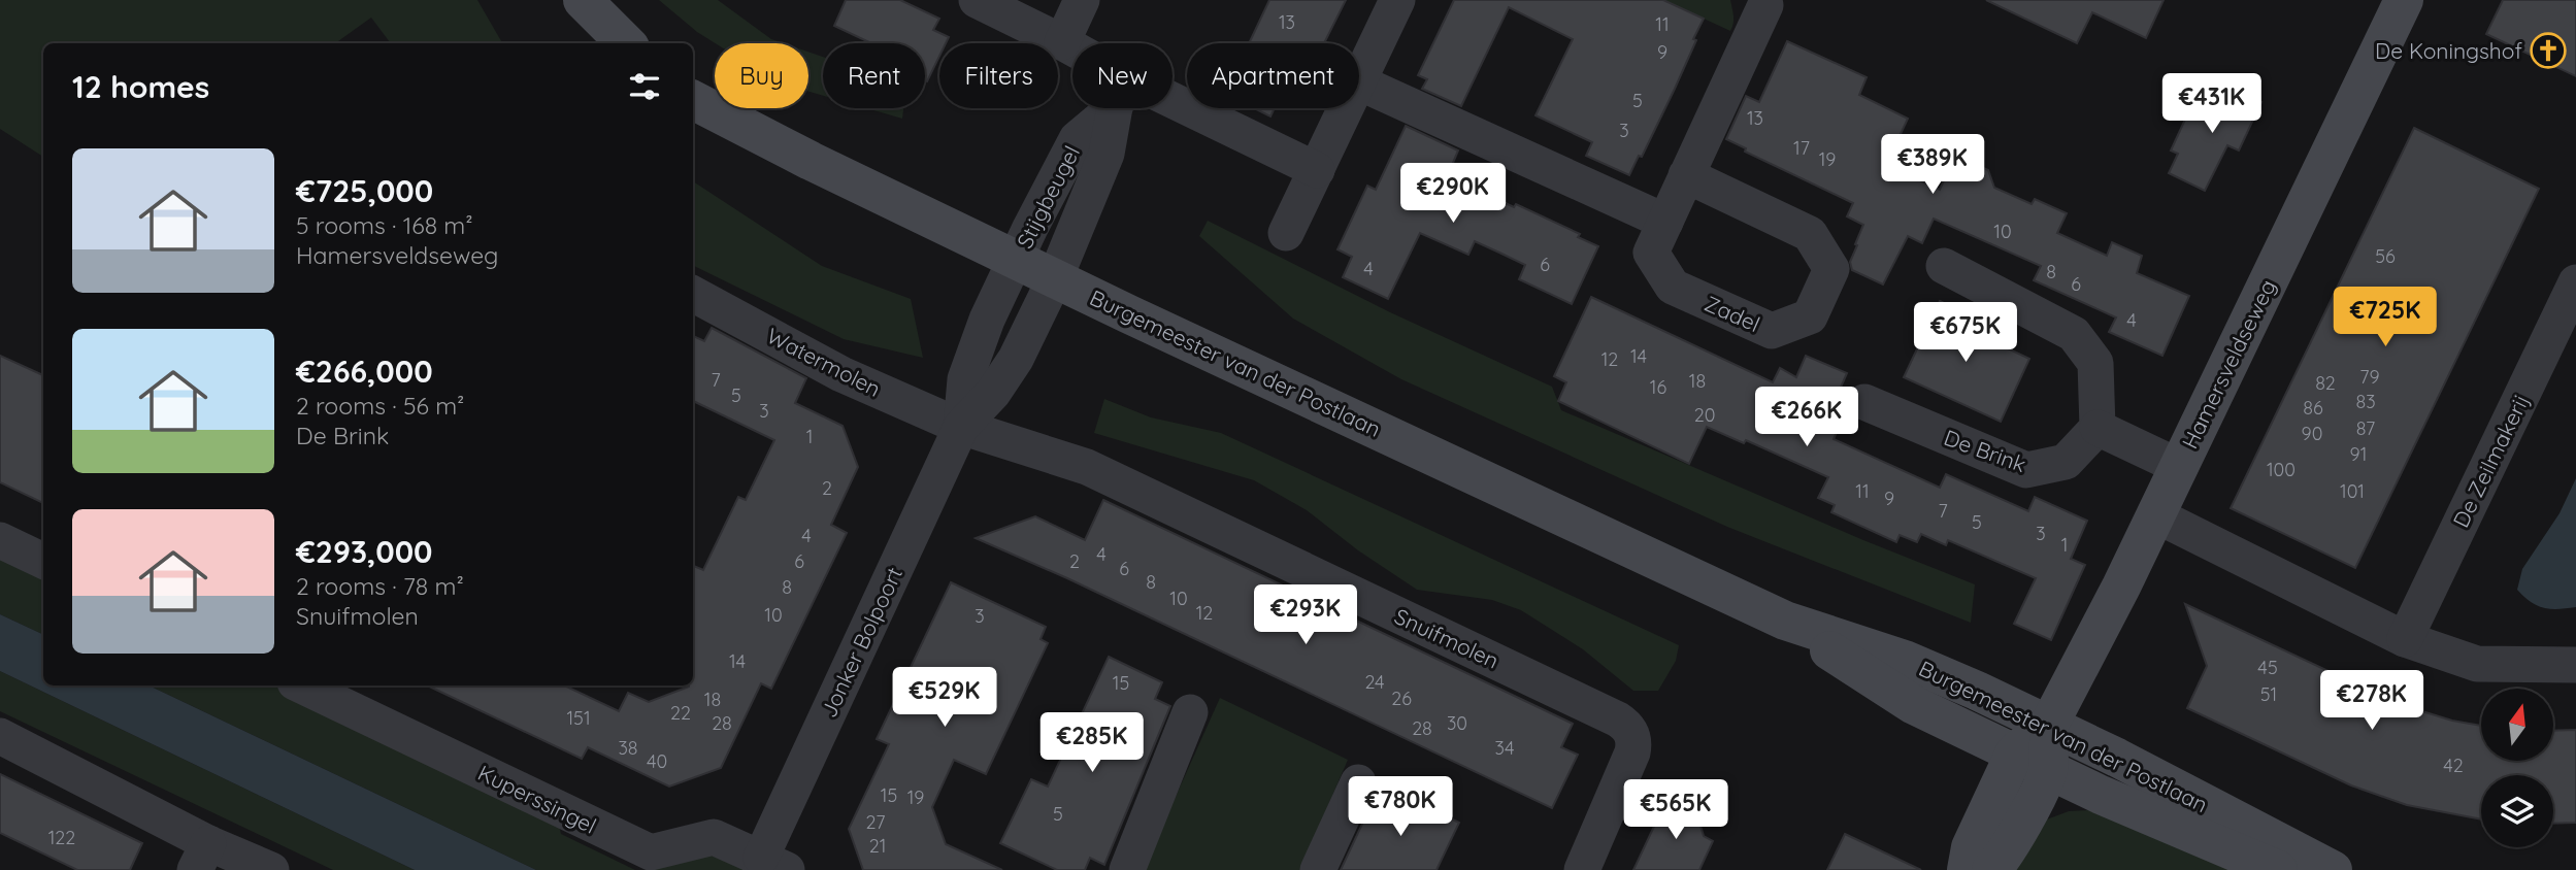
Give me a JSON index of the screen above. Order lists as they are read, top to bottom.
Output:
{
  "streets": {
    "street": [
      "Stijgbeugel",
      "Zadel",
      "Watermolen",
      "Burgemeester van der Postlaan",
      "Hamersveldseweg",
      "De Brink",
      "De Zeilmakerij",
      "Snuifmolen",
      "Jonker Bolpoort",
      "Kuperssingel"
    ]
  },
  "crossings": [
    ["Stijgbeugel", "Burgemeester van der Postlaan"],
    ["Stijgbeugel", "Jonker Bolpoort"],
    ["Watermolen", "Snuifmolen"],
    ["Watermolen", "Jonker Bolpoort"],
    ["Burgemeester van der Postlaan", "Hamersveldseweg"],
    ["Burgemeester van der Postlaan", "Jonker Bolpoort"],
    ["Snuifmolen", "Jonker Bolpoort"],
    ["Jonker Bolpoort", "Kuperssingel"]
  ],
  "places": {
    "church": ["De Koningshof"]
  },
  "house_numbers": [
    "13",
    "11",
    "9",
    "5",
    "13",
    "3",
    "17",
    "19",
    "10",
    "56",
    "6",
    "4",
    "8",
    "6",
    "4",
    "14",
    "12",
    "79",
    "7",
    "18",
    "82",
    "16",
    "5",
    "83",
    "86",
    "3",
    "20",
    "87",
    "90",
    "1",
    "91",
    "100",
    "2",
    "11",
    "101",
    "9",
    "7",
    "5",
    "3",
    "4",
    "1",
    "4",
    "6",
    "2",
    "6",
    "8",
    "8",
    "10",
    "12",
    "10",
    "3",
    "14",
    "45",
    "24",
    "15",
    "51",
    "26",
    "18",
    "22",
    "151",
    "28",
    "30",
    "28",
    "38",
    "34",
    "40",
    "42",
    "15",
    "19",
    "5",
    "27",
    "122",
    "21"
  ],
  "north": "top",
  "page": {
    "chip": [
      "Buy",
      "Rent",
      "Filters",
      "New",
      "Apartment"
    ],
    "heading": "12 homes",
    "price": [
      "€431K",
      "€389K",
      "€290K",
      "€725K",
      "€675K",
      "€266K",
      "€293K",
      "€529K",
      "€278K",
      "€285K",
      "€780K",
      "€565K"
    ],
    "list": [
      {
        "name": "€725,000",
        "note": "5 rooms · 168 m² · Hamersveldseweg"
      },
      {
        "name": "€266,000",
        "note": "2 rooms · 56 m² · De Brink"
      },
      {
        "name": "€293,000",
        "note": "2 rooms · 78 m² · Snuifmolen"
      }
    ]
  }
}
